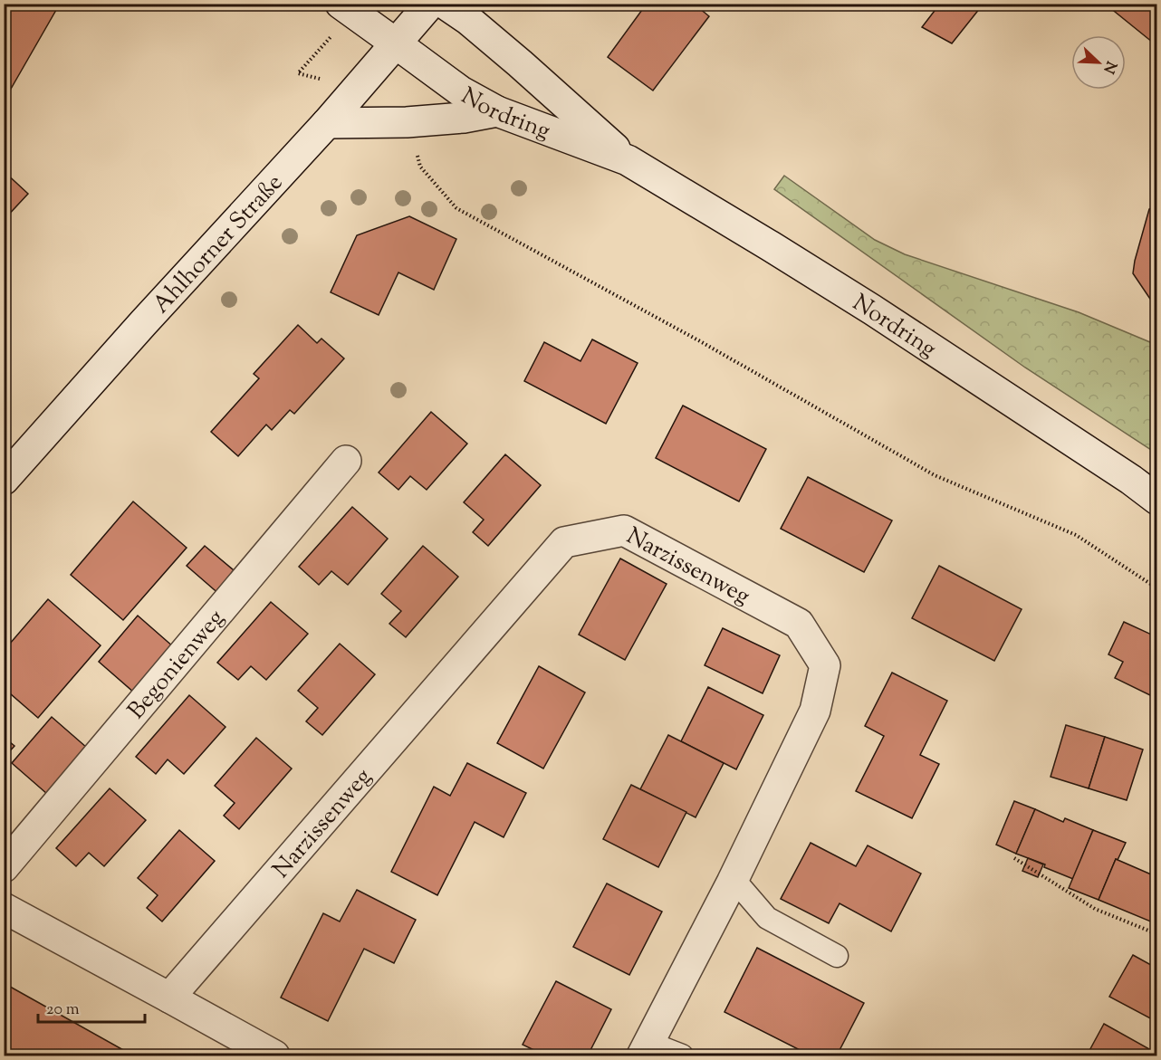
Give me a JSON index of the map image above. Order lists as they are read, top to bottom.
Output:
{
  "streets": {
    "street": [
      "Nordring",
      "Ahlhorner Straße",
      "Narzissenweg",
      "Begonienweg"
    ]
  },
  "crossings": [
    ["Nordring", "Ahlhorner Straße"]
  ],
  "scale_bar": "20 m",
  "north": "bottom right"
}
